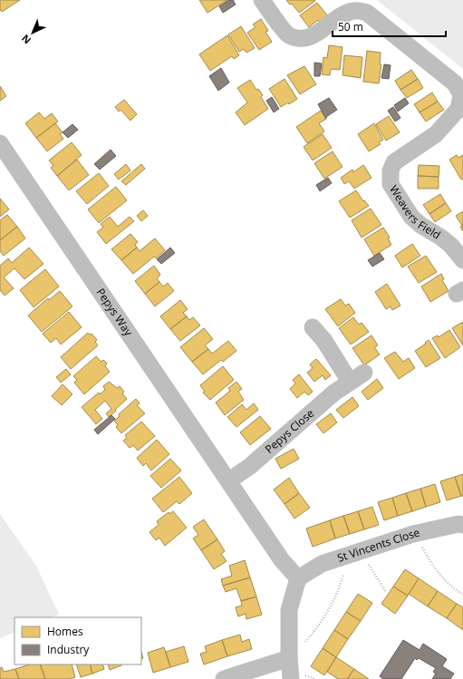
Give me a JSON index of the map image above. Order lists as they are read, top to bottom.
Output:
{
  "streets": {
    "street": [
      "Weavers Field",
      "Pepys Way",
      "Pepys Close",
      "St Vincents Close"
    ]
  },
  "crossings": [
    ["Pepys Way", "Pepys Close"]
  ],
  "legend": ["Homes", "Industry"],
  "scale_bar": "50 m",
  "north": "bottom left"
}
